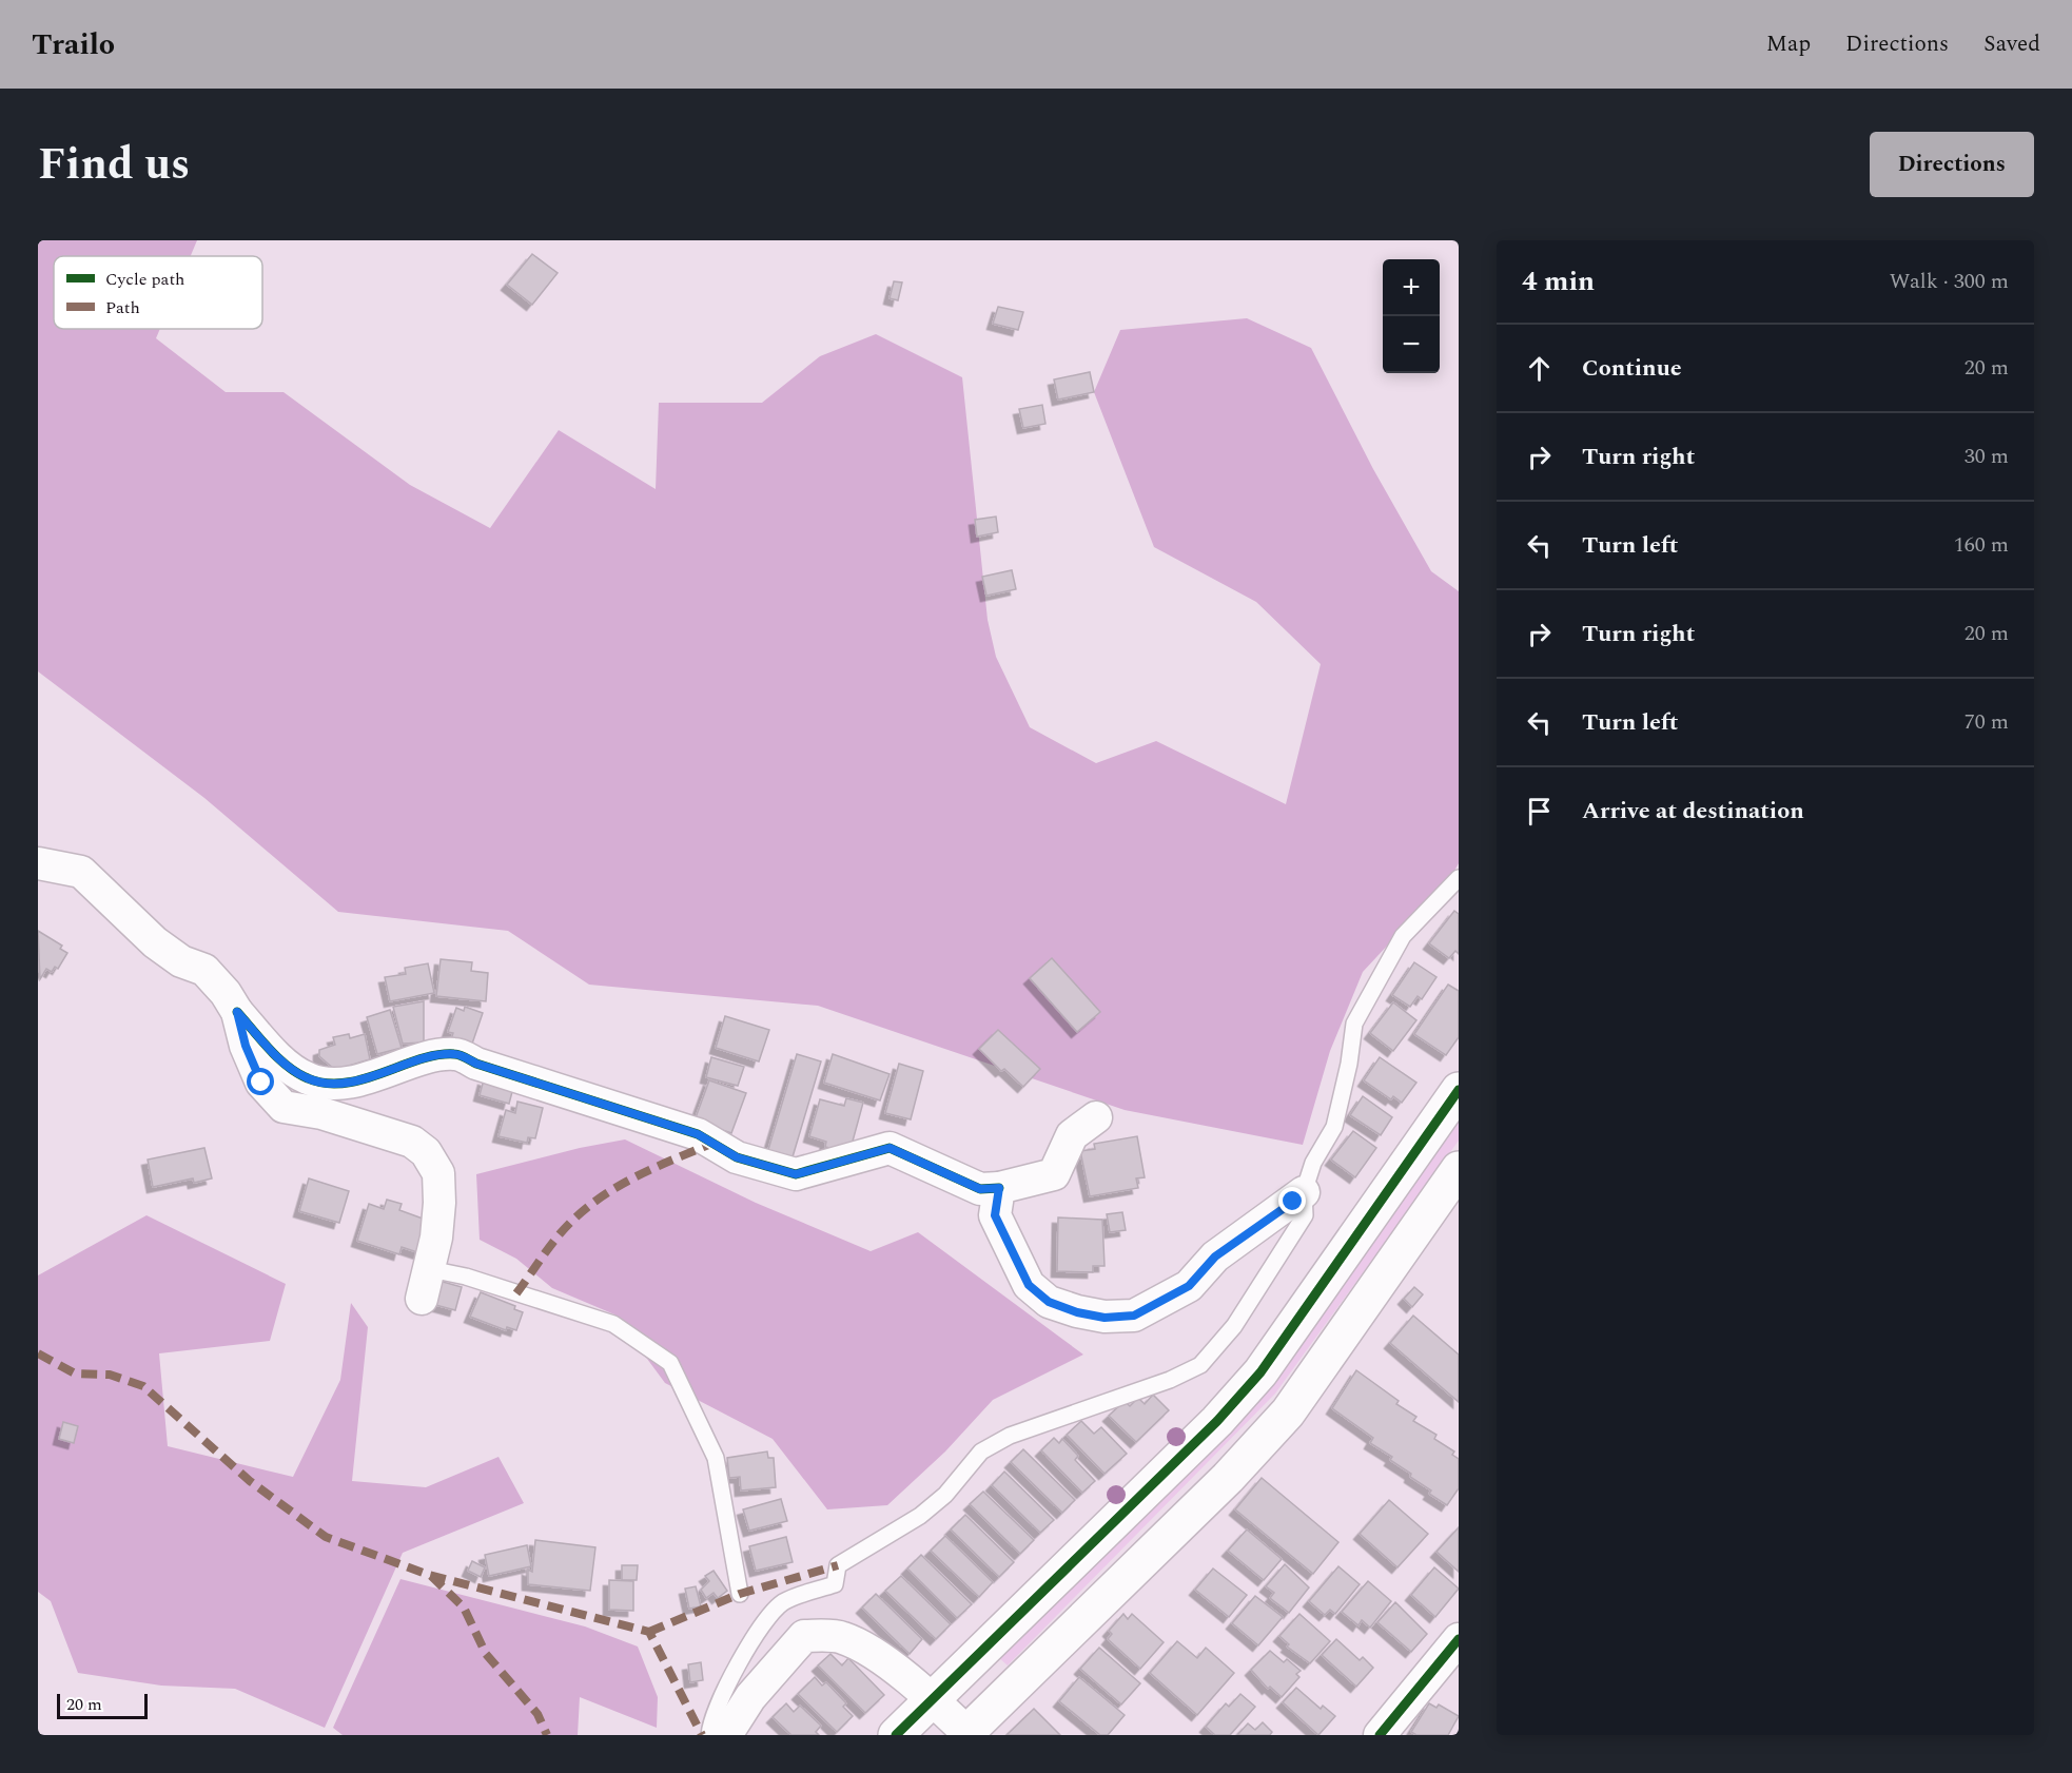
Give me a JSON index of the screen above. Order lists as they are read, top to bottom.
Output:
{
  "legend": ["Cycle path", "Path"],
  "scale_bar": "20 m",
  "page": {
    "header": "Trailo",
    "nav": ["Map", "Directions", "Saved"],
    "title": "Find us",
    "buttons": "Directions",
    "heading": ["4 min", "Walk · 300 m"],
    "map_buttons": ["+", "−"],
    "list": [
      ["Continue", "20 m"],
      ["Turn right", "30 m"],
      ["Turn left", "160 m"],
      ["Turn right", "20 m"],
      ["Turn left", "70 m"],
      "Arrive at destination"
    ],
    "scale": "20 m"
  }
}
